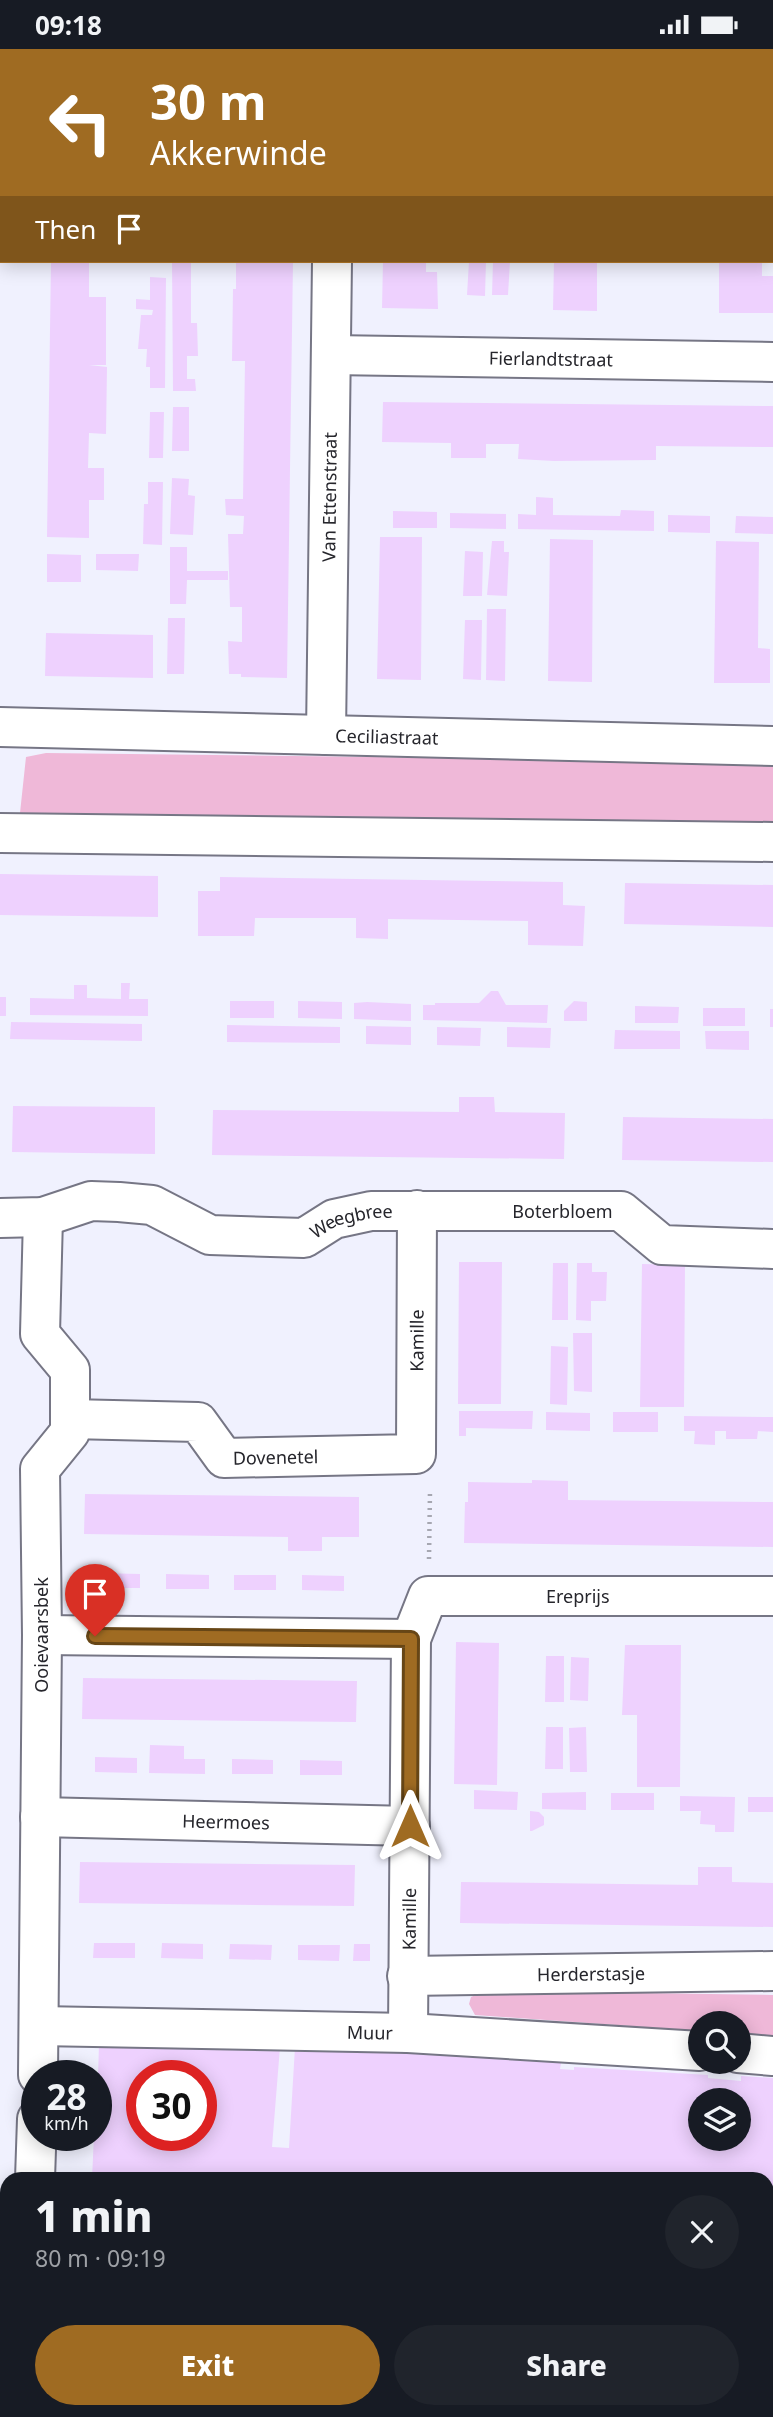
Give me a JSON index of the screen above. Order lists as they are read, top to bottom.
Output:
{
  "streets": {
    "street": [
      "Fierlandtstraat",
      "Van Ettenstraat",
      "Ceciliastraat",
      "Boterbloem",
      "Weegbree",
      "Kamille",
      "Dovenetel",
      "Ereprijs",
      "Ooievaarsbek",
      "Heermoes",
      "Herderstasje",
      "Muur"
    ]
  },
  "crossings": [
    ["Fierlandtstraat", "Van Ettenstraat"],
    ["Van Ettenstraat", "Ceciliastraat"],
    ["Boterbloem", "Weegbree"],
    ["Weegbree", "Kamille"],
    ["Weegbree", "Ooievaarsbek"],
    ["Kamille", "Dovenetel"],
    ["Kamille", "Heermoes"],
    ["Kamille", "Herderstasje"],
    ["Kamille", "Muur"],
    ["Dovenetel", "Ooievaarsbek"],
    ["Ooievaarsbek", "Heermoes"],
    ["Ooievaarsbek", "Muur"]
  ],
  "page": {
    "status": "09:18",
    "turn": ["30 m", "Akkerwinde"],
    "then": "Then",
    "speed": "28 km/h",
    "limit": "30",
    "heading": ["1 min", "80 m · 09:19"],
    "buttons": ["Exit", "Share"]
  }
}
